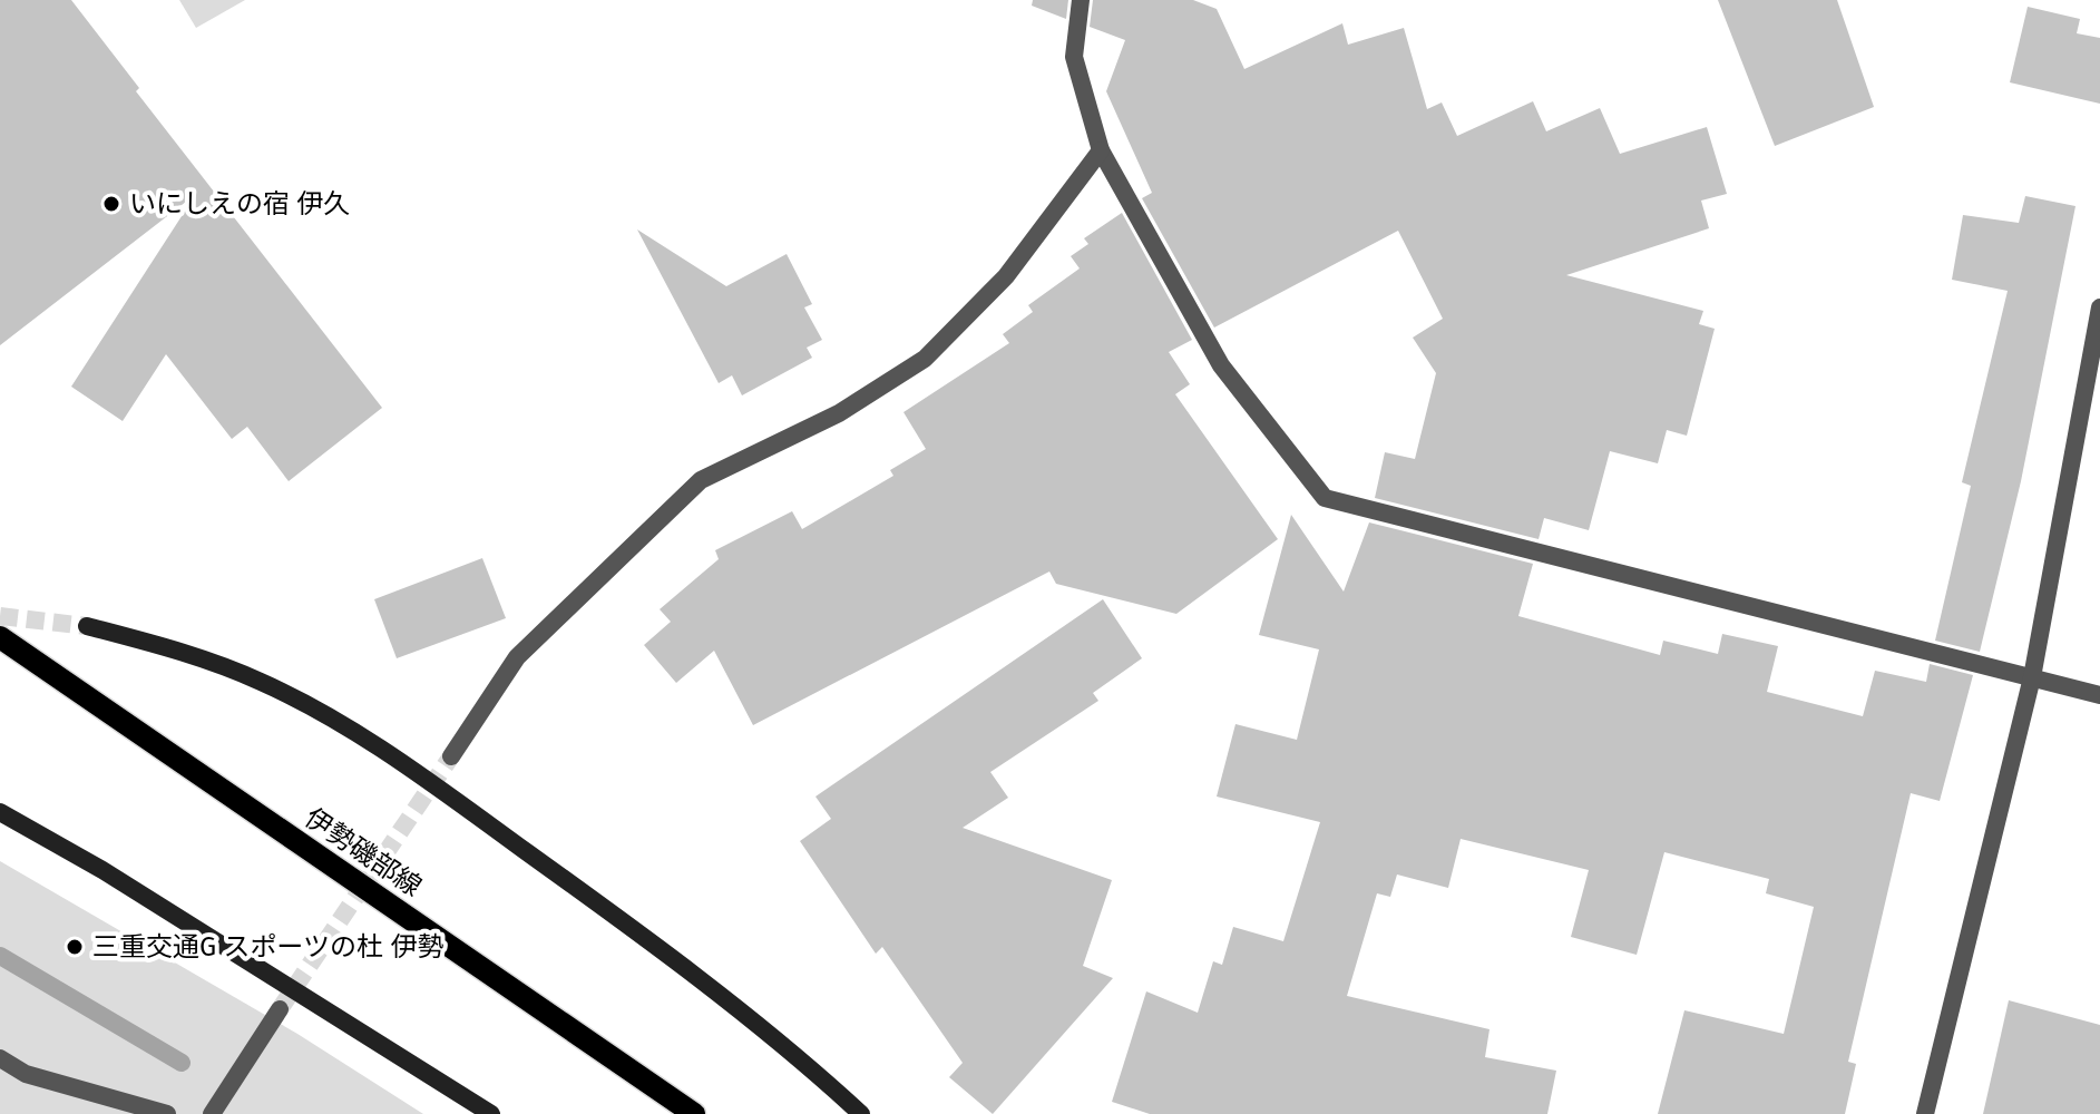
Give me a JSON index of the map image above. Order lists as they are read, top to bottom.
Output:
{
  "streets": {
    "main road": ["伊勢磯部線"]
  },
  "places": ["いにしえの宿 伊久", "三重交通G スポーツの杜 伊勢"]
}
